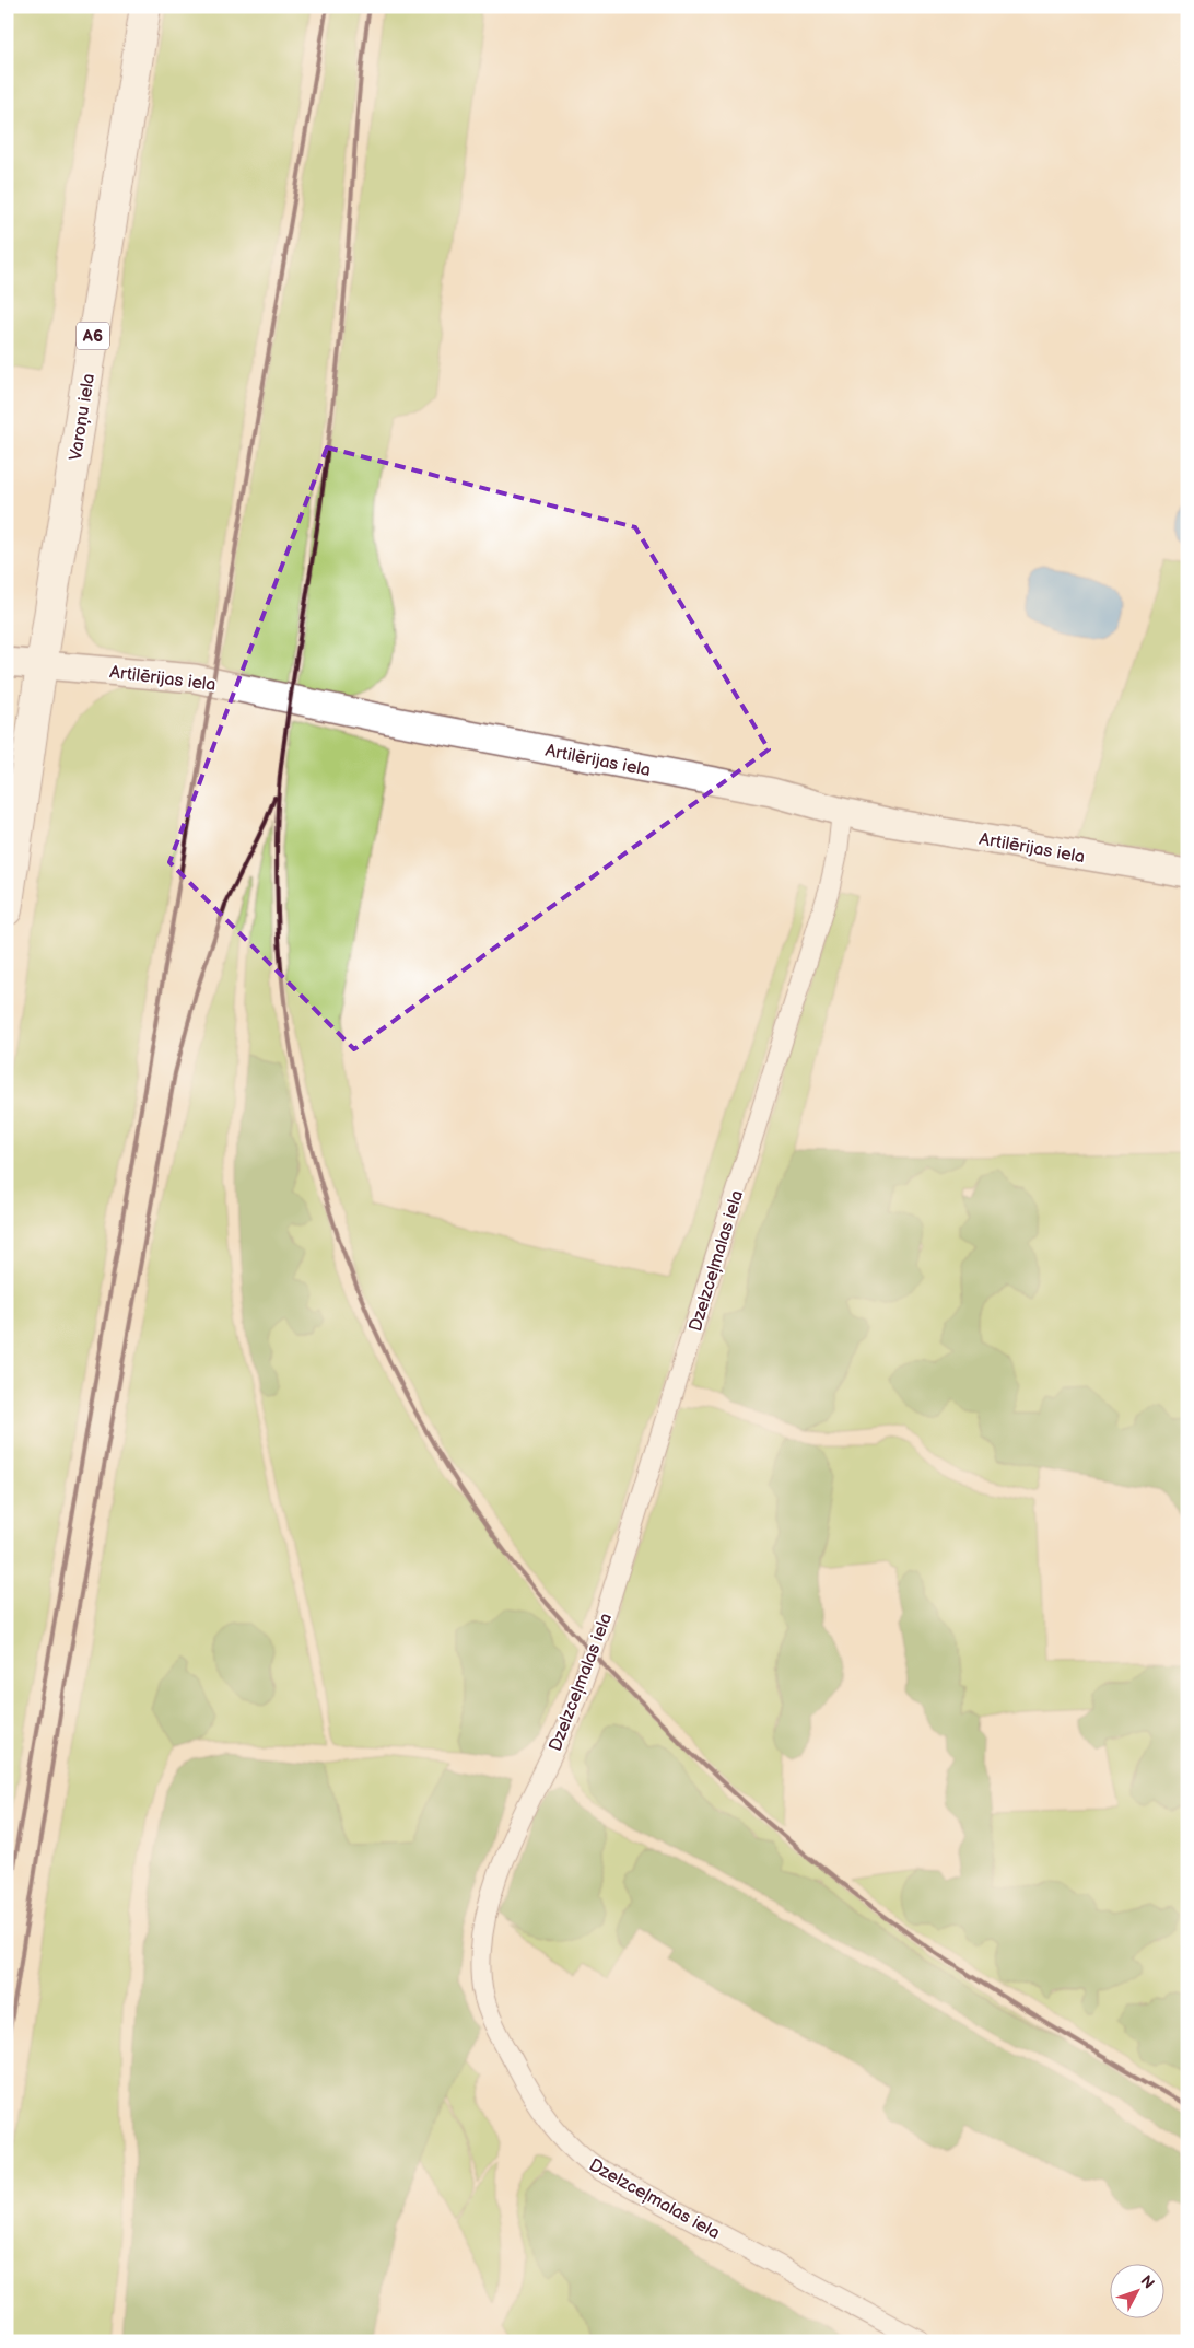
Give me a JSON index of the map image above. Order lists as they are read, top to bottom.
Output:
{
  "streets": {
    "highway": ["A6", "Varoņu iela"],
    "street": ["Artilērijas iela", "Dzelzceļmalas iela"]
  },
  "crossings": [
    ["A6", "Varoņu iela"],
    ["A6", "Artilērijas iela"],
    ["Varoņu iela", "Artilērijas iela"],
    ["Artilērijas iela", "Dzelzceļmalas iela"]
  ],
  "north": "top right"
}
